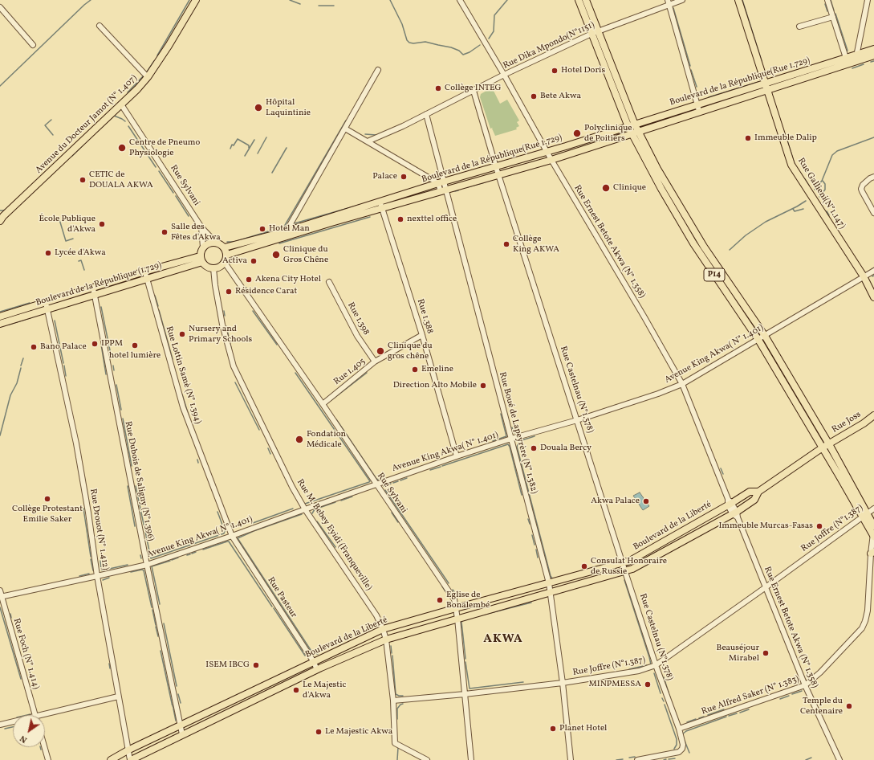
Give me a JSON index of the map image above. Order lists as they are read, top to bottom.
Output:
{
  "streets": {
    "main road": [
      "Boulevard de la République(Rue 1.729)",
      "Avenue du Docteur Jamot (N° 1.407)",
      "Rue Gallieni(N°1.147)",
      "P14",
      "Boulevard de la République (1.729)",
      "Rue Joss",
      "Boulevard de la Liberté"
    ],
    "street": [
      "Rue Dika Mpondo(N°1151)",
      "Rue Sylvani",
      "Rue Ernest Betote Akwa (N° 1.358)",
      "Rue 1.388",
      "Rue 1.398",
      "Avenue King Akwa( N° 1.401)",
      "Rue 1.405",
      "Rue Lottin Samè (N° 1.394)",
      "Rue Castelnau (N°1.378)",
      "Rue Boué de Lapeyrère (N° 1.382)",
      "Rue Dubois de Saligny (N°1.396)",
      "Rue Joffre (N°1.387)",
      "Rue Drouot (N° 1.412)",
      "Rue M. Bebey Eyidi (Franqueville)",
      "Rue Pasteur",
      "Rue Foch (N° 1.414)",
      "Rue Alfred Saker (N° 1.383)"
    ]
  },
  "crossings": [
    ["Rue Dika Mpondo(N°1151)", "Rue Ernest Betote Akwa (N° 1.358)"],
    ["Rue Dika Mpondo(N°1151)", "P14"],
    ["Rue Dika Mpondo(N°1151)", "Rue Castelnau (N°1.378)"],
    ["Boulevard de la République(Rue 1.729)", "Rue Sylvani"],
    ["Boulevard de la République(Rue 1.729)", "Rue Gallieni(N°1.147)"],
    ["Boulevard de la République(Rue 1.729)", "Rue Ernest Betote Akwa (N° 1.358)"],
    ["Boulevard de la République(Rue 1.729)", "P14"],
    ["Boulevard de la République(Rue 1.729)", "Boulevard de la République (1.729)"],
    ["Boulevard de la République(Rue 1.729)", "Rue 1.388"],
    ["Boulevard de la République(Rue 1.729)", "Rue Castelnau (N°1.378)"],
    ["Boulevard de la République(Rue 1.729)", "Rue Boué de Lapeyrère (N° 1.382)"],
    ["Boulevard de la République(Rue 1.729)", "Rue M. Bebey Eyidi (Franqueville)"],
    ["Avenue du Docteur Jamot (N° 1.407)", "Rue Sylvani"],
    ["Rue Sylvani", "Boulevard de la République (1.729)"],
    ["Rue Sylvani", "Avenue King Akwa( N° 1.401)"],
    ["Rue Sylvani", "Rue 1.405"],
    ["Rue Sylvani", "Boulevard de la Liberté"],
    ["Rue Sylvani", "Rue Joffre (N°1.387)"],
    ["Rue Sylvani", "Rue M. Bebey Eyidi (Franqueville)"],
    ["Rue Gallieni(N°1.147)", "Avenue King Akwa( N° 1.401)"],
    ["Rue Ernest Betote Akwa (N° 1.358)", "Avenue King Akwa( N° 1.401)"],
    ["Rue Ernest Betote Akwa (N° 1.358)", "Boulevard de la Liberté"],
    ["Rue Ernest Betote Akwa (N° 1.358)", "Rue Joffre (N°1.387)"],
    ["Rue Ernest Betote Akwa (N° 1.358)", "Rue Alfred Saker (N° 1.383)"],
    ["P14", "Avenue King Akwa( N° 1.401)"],
    ["P14", "Rue Joss"],
    ["P14", "Boulevard de la Liberté"],
    ["P14", "Rue Joffre (N°1.387)"],
    ["P14", "Rue Alfred Saker (N° 1.383)"],
    ["Boulevard de la République (1.729)", "Rue Lottin Samè (N° 1.394)"],
    ["Boulevard de la République (1.729)", "Rue Dubois de Saligny (N°1.396)"],
    ["Boulevard de la République (1.729)", "Rue Drouot (N° 1.412)"],
    ["Boulevard de la République (1.729)", "Rue M. Bebey Eyidi (Franqueville)"],
    ["Rue 1.388", "Avenue King Akwa( N° 1.401)"],
    ["Rue 1.388", "Rue 1.405"],
    ["Rue 1.398", "Rue 1.405"],
    ["Avenue King Akwa( N° 1.401)", "Rue Lottin Samè (N° 1.394)"],
    ["Avenue King Akwa( N° 1.401)", "Rue Castelnau (N°1.378)"],
    ["Avenue King Akwa( N° 1.401)", "Rue Boué de Lapeyrère (N° 1.382)"],
    ["Avenue King Akwa( N° 1.401)", "Rue Dubois de Saligny (N°1.396)"],
    ["Avenue King Akwa( N° 1.401)", "Rue Drouot (N° 1.412)"],
    ["Avenue King Akwa( N° 1.401)", "Rue M. Bebey Eyidi (Franqueville)"],
    ["Avenue King Akwa( N° 1.401)", "Rue Pasteur"],
    ["Avenue King Akwa( N° 1.401)", "Rue Foch (N° 1.414)"],
    ["Rue Lottin Samè (N° 1.394)", "Rue Pasteur"],
    ["Rue Castelnau (N°1.378)", "Boulevard de la Liberté"],
    ["Rue Castelnau (N°1.378)", "Rue Joffre (N°1.387)"],
    ["Rue Castelnau (N°1.378)", "Rue Alfred Saker (N° 1.383)"],
    ["Rue Joss", "Boulevard de la Liberté"],
    ["Rue Boué de Lapeyrère (N° 1.382)", "Boulevard de la Liberté"],
    ["Rue Boué de Lapeyrère (N° 1.382)", "Rue Joffre (N°1.387)"],
    ["Rue Dubois de Saligny (N°1.396)", "Boulevard de la Liberté"],
    ["Boulevard de la Liberté", "Rue Drouot (N° 1.412)"],
    ["Boulevard de la Liberté", "Rue M. Bebey Eyidi (Franqueville)"],
    ["Boulevard de la Liberté", "Rue Pasteur"],
    ["Rue Joffre (N°1.387)", "Rue M. Bebey Eyidi (Franqueville)"]
  ],
  "districts": ["AKWA"],
  "places": [
    "Hotel Doris",
    "Collège INTEG",
    "Bete Akwa",
    "Hôpital Laquintinie",
    "Polyclinique de Poitiers",
    "Immeuble Dalip",
    "Centre de Pneumo Physiologie",
    "Palace",
    "CETIC de DOUALA AKWA",
    "Clinique",
    "nexttel office",
    "École Publique d'Akwa",
    "Hotel Man",
    "Salle des Fêtes d'Akwa",
    "Collège King AKWA",
    "Lycée d'Akwa",
    "Clinique du Gros Chêne",
    "Activa",
    "Akena City Hotel",
    "Résidence Carat",
    "Nursery and Primary Schools",
    "IPPM",
    "hotel lumière",
    "Bano Palace",
    "Clinique du gros chêne",
    "Emeline",
    "Direction Alto Mobile",
    "Fondation Médicale",
    "Douala Bercy",
    "Collège Protestant Emilie Saker",
    "Akwa Palace",
    "Immeuble Murcas-Fasas",
    "Consulat Honoraire de Russie",
    "Eglise de Bonalembé",
    "Beauséjour Mirabel",
    "ISEM IBCG",
    "MINPMESSA",
    "Le Majestic d'Akwa",
    "Temple du Centenaire",
    "Planet Hotel",
    "Le Majestic Akwa"
  ],
  "north": "bottom left"
}
